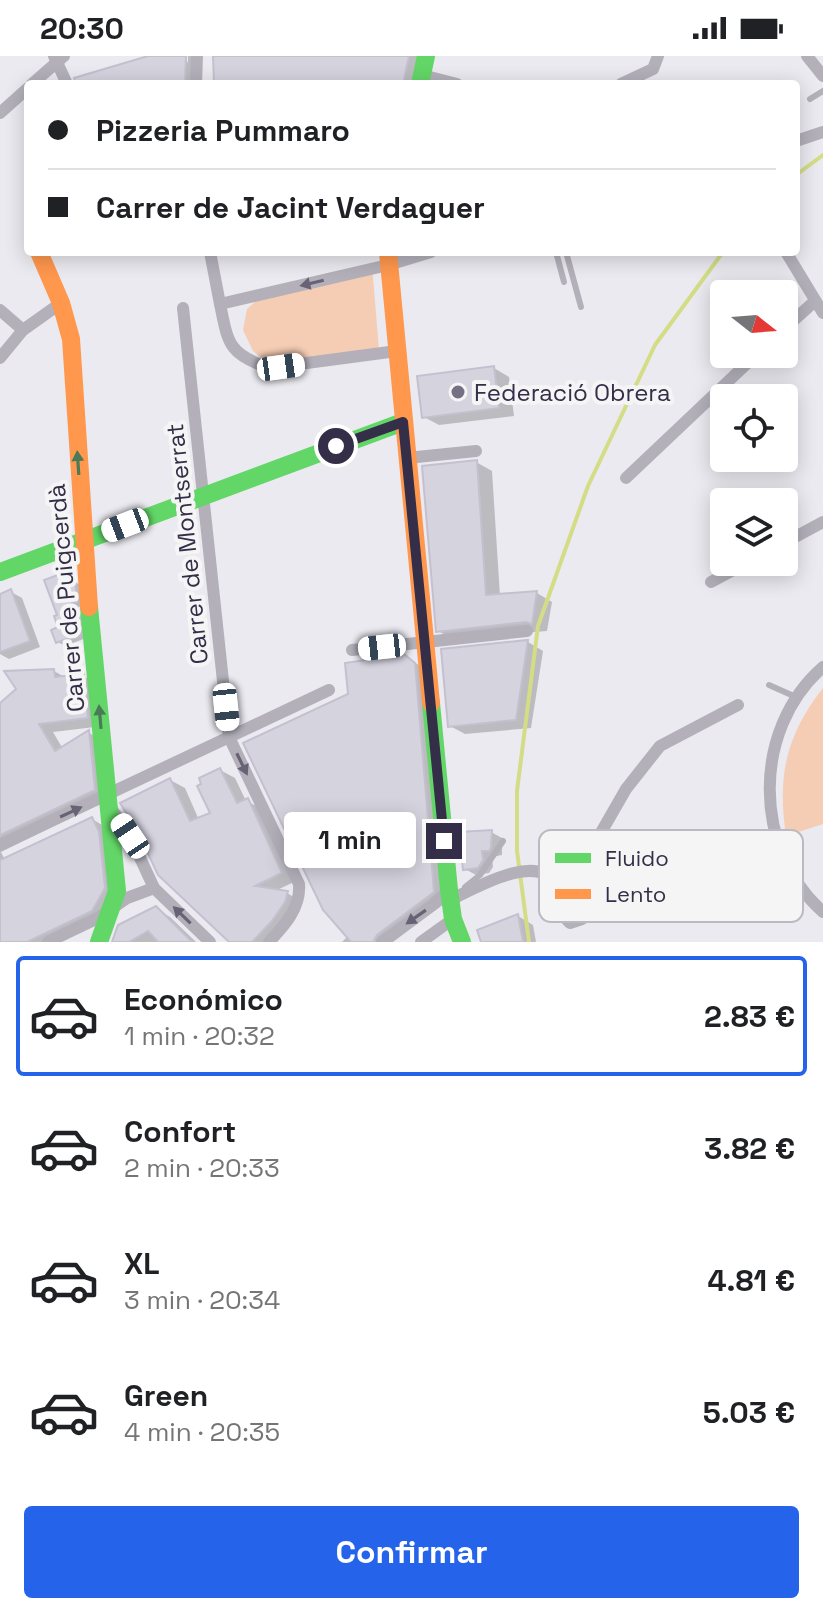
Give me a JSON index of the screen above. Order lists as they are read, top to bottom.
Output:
{
  "streets": {
    "street": ["Carrer de Montserrat", "Carrer de Puigcerdà"]
  },
  "one_way": ["Carrer de Puigcerdà"],
  "places": ["Federació Obrera"],
  "legend": ["Fluido", "Lento"],
  "north": "right",
  "page": {
    "status": "20:30",
    "banner": ["Pizzeria Pummaro", "Carrer de Jacint Verdaguer"],
    "bubble": "1 min",
    "list": [
      {
        "name": "Económico",
        "note": "1 min · 20:32",
        "value": "2.83 €"
      },
      {
        "name": "Confort",
        "note": "2 min · 20:33",
        "value": "3.82 €"
      },
      {
        "name": "XL",
        "note": "3 min · 20:34",
        "value": "4.81 €"
      },
      {
        "name": "Green",
        "note": "4 min · 20:35",
        "value": "5.03 €"
      }
    ],
    "buttons": "Confirmar"
  }
}
